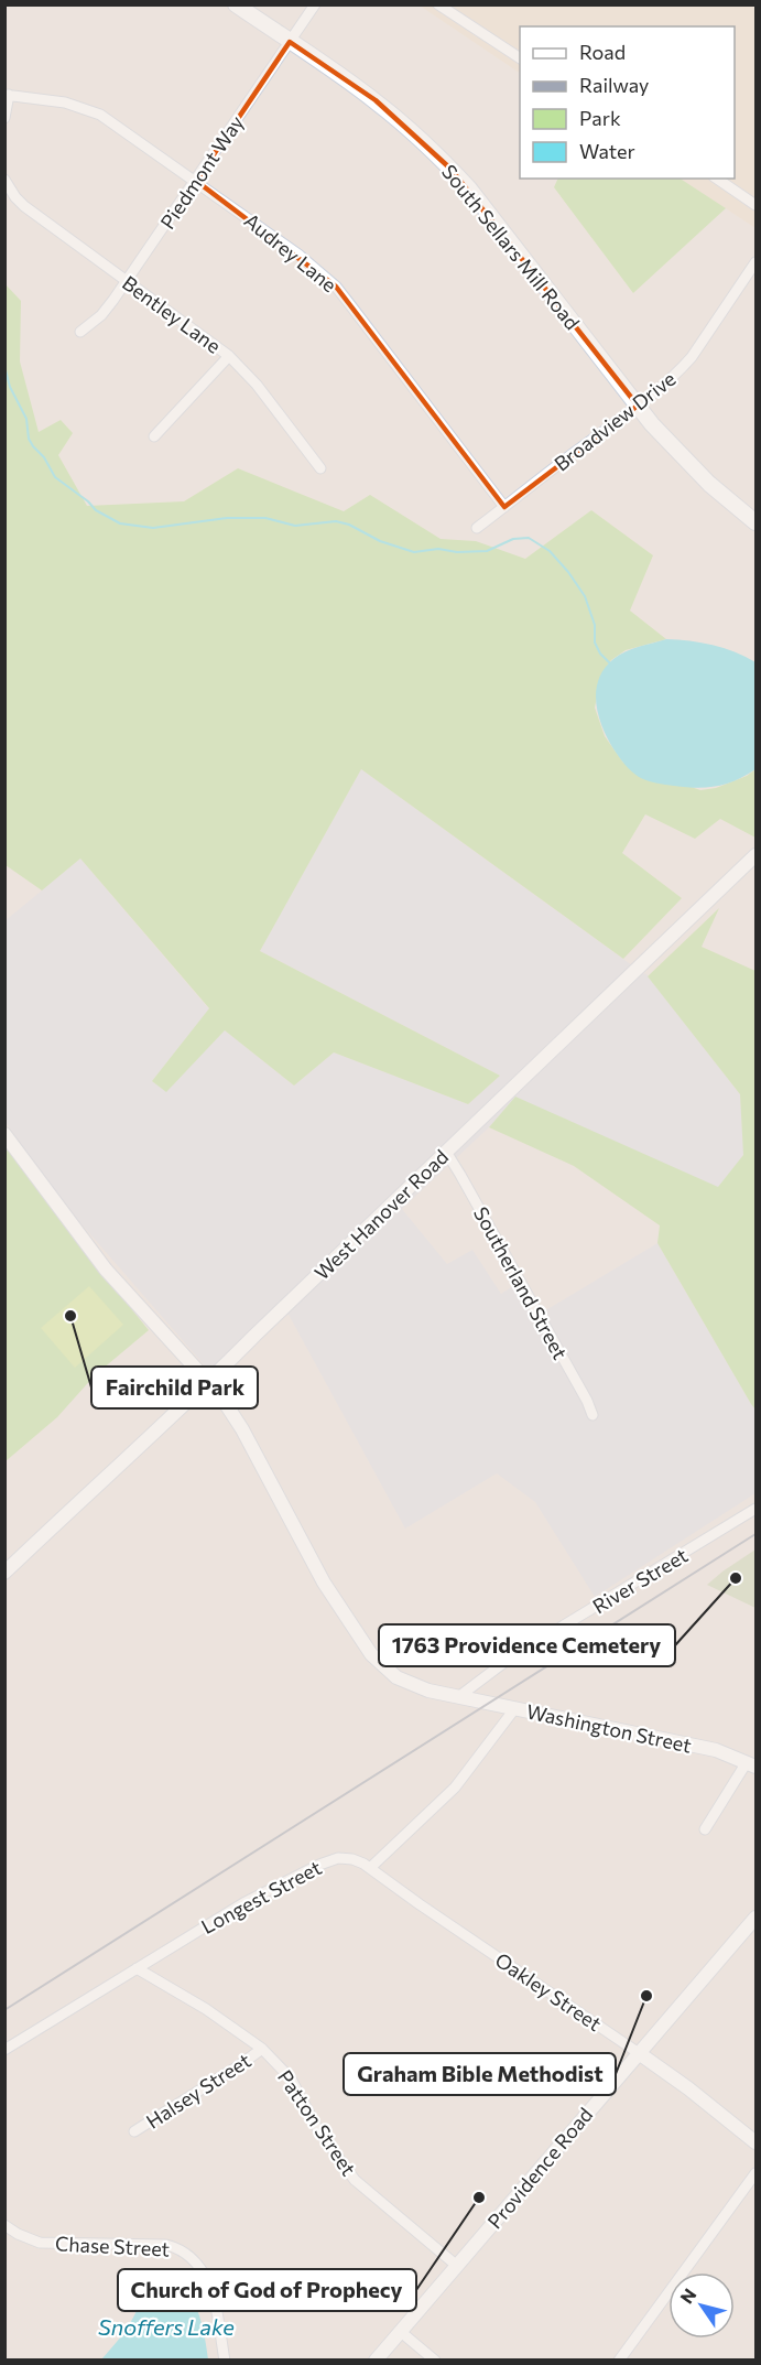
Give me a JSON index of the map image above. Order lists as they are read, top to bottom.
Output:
{
  "streets": {
    "main road": ["South Sellars Mill Road"],
    "street": [
      "Piedmont Way",
      "Audrey Lane",
      "Bentley Lane",
      "Broadview Drive",
      "West Hanover Road",
      "Southerland Street",
      "River Street",
      "Washington Street",
      "Longest Street",
      "Oakley Street",
      "Halsey Street",
      "Patton Street",
      "Providence Road",
      "Chase Street"
    ]
  },
  "crossings": [
    ["Piedmont Way", "South Sellars Mill Road"],
    ["Piedmont Way", "Audrey Lane"],
    ["Piedmont Way", "Bentley Lane"],
    ["South Sellars Mill Road", "Broadview Drive"],
    ["Audrey Lane", "Broadview Drive"],
    ["West Hanover Road", "Southerland Street"],
    ["West Hanover Road", "Washington Street"],
    ["River Street", "Washington Street"],
    ["Longest Street", "Oakley Street"],
    ["Longest Street", "Patton Street"],
    ["Oakley Street", "Providence Road"],
    ["Halsey Street", "Patton Street"],
    ["Patton Street", "Providence Road"]
  ],
  "water": ["Snoffers Lake"],
  "places": [
    "Fairchild Park",
    "1763 Providence Cemetery",
    "Graham Bible Methodist",
    "Church of God of Prophecy"
  ],
  "legend": [
    "Road",
    "Railway",
    "Park",
    "Water"
  ],
  "north": "top left"
}
